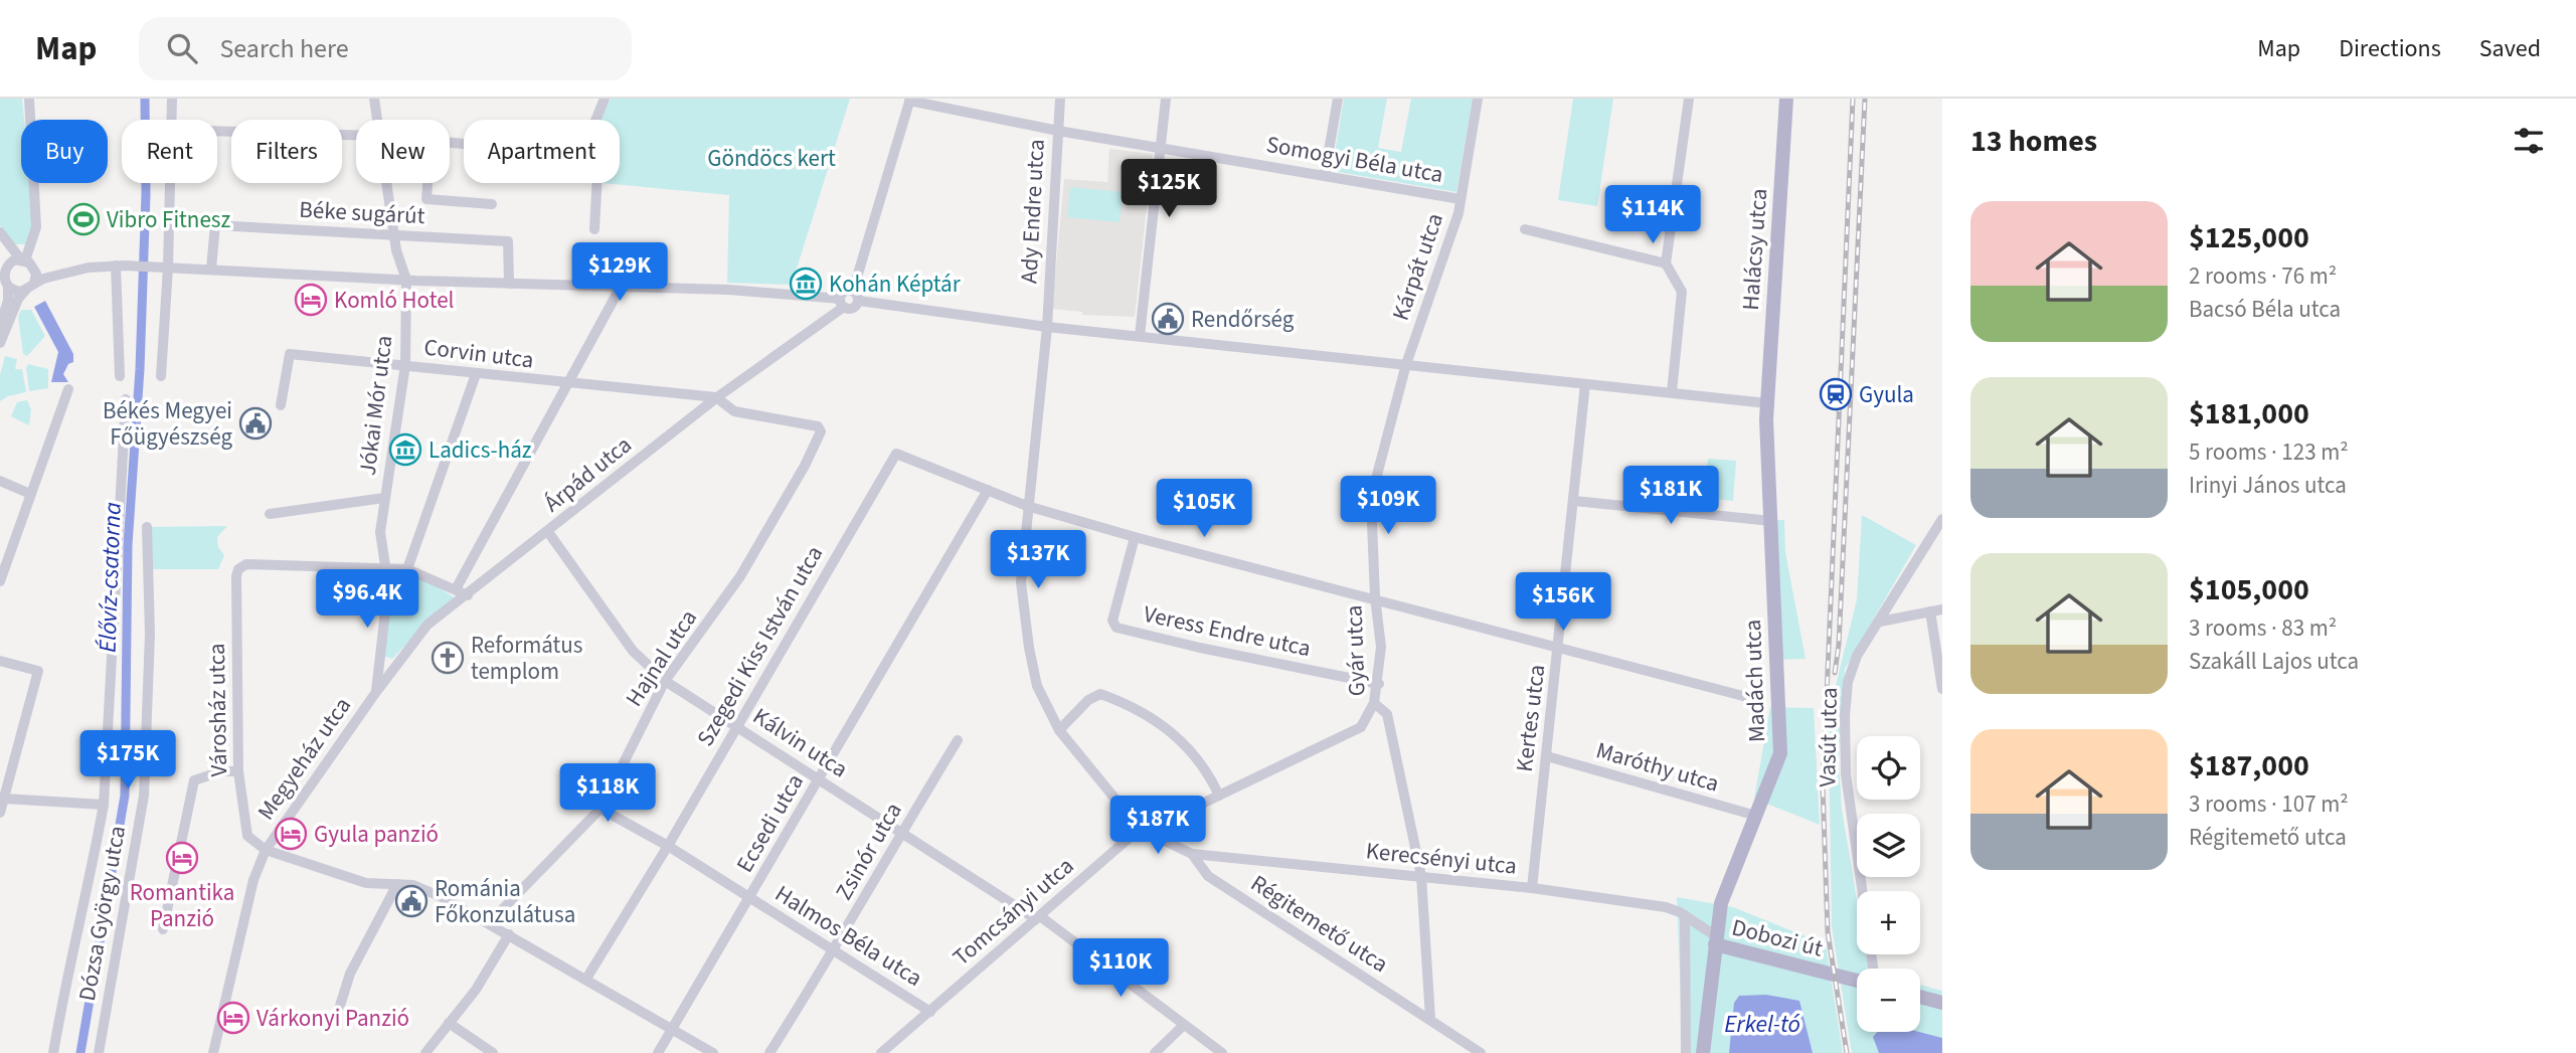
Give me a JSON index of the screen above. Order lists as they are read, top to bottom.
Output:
{
  "streets": {
    "main road": ["Halácsy utca", "Madách utca", "Dobozi út"],
    "street": [
      "Somogyi Béla utca",
      "Ady Endre utca",
      "Béke sugárút",
      "Kárpát utca",
      "Corvin utca",
      "Jókai Mór utca",
      "Árpád utca",
      "Veress Endre utca",
      "Szegedi Kiss István utca",
      "Gyár utca",
      "Hajnal utca",
      "Városház utca",
      "Kertes utca",
      "Vasút utca",
      "Kálvin utca",
      "Megyeház utca",
      "Maróthy utca",
      "Ecsedi utca",
      "Zsinór utca",
      "Kerecsényi utca",
      "Tomcsányi utca",
      "Dózsa György utca",
      "Régitemető utca",
      "Halmos Béla utca"
    ]
  },
  "crossings": [
    ["Somogyi Béla utca", "Ady Endre utca"],
    ["Somogyi Béla utca", "Kárpát utca"],
    ["Ady Endre utca", "Szegedi Kiss István utca"],
    ["Ady Endre utca", "Tomcsányi utca"],
    ["Ady Endre utca", "Régitemető utca"],
    ["Béke sugárút", "Jókai Mór utca"],
    ["Halácsy utca", "Madách utca"],
    ["Kárpát utca", "Gyár utca"],
    ["Corvin utca", "Jókai Mór utca"],
    ["Corvin utca", "Árpád utca"],
    ["Corvin utca", "Hajnal utca"],
    ["Jókai Mór utca", "Árpád utca"],
    ["Jókai Mór utca", "Városház utca"],
    ["Jókai Mór utca", "Megyeház utca"],
    ["Árpád utca", "Hajnal utca"],
    ["Árpád utca", "Kálvin utca"],
    ["Árpád utca", "Megyeház utca"],
    ["Veress Endre utca", "Szegedi Kiss István utca"],
    ["Veress Endre utca", "Gyár utca"],
    ["Szegedi Kiss István utca", "Gyár utca"],
    ["Szegedi Kiss István utca", "Kertes utca"],
    ["Szegedi Kiss István utca", "Kálvin utca"],
    ["Szegedi Kiss István utca", "Ecsedi utca"],
    ["Szegedi Kiss István utca", "Halmos Béla utca"],
    ["Gyár utca", "Kerecsényi utca"],
    ["Gyár utca", "Tomcsányi utca"],
    ["Gyár utca", "Régitemető utca"],
    ["Hajnal utca", "Kálvin utca"],
    ["Hajnal utca", "Halmos Béla utca"],
    ["Madách utca", "Maróthy utca"],
    ["Madách utca", "Kerecsényi utca"],
    ["Madách utca", "Dobozi út"],
    ["Városház utca", "Megyeház utca"],
    ["Kertes utca", "Maróthy utca"],
    ["Kertes utca", "Kerecsényi utca"],
    ["Kálvin utca", "Ecsedi utca"],
    ["Kálvin utca", "Zsinór utca"],
    ["Kálvin utca", "Tomcsányi utca"],
    ["Ecsedi utca", "Halmos Béla utca"],
    ["Zsinór utca", "Halmos Béla utca"],
    ["Kerecsényi utca", "Régitemető utca"],
    ["Kerecsényi utca", "Dobozi út"],
    ["Tomcsányi utca", "Régitemető utca"],
    ["Tomcsányi utca", "Halmos Béla utca"]
  ],
  "water": ["Élővíz-csatorna", "Erkel-tó"],
  "parks": ["Göndöcs kert"],
  "places": {
    "sports": ["Vibro Fitnesz"],
    "museum": ["Kohán Képtár", "Ladics-ház"],
    "hotel": [
      "Komló Hotel",
      "Gyula panzió",
      "Romantika Panzió",
      "Várkonyi Panzió"
    ],
    "public building": ["Rendőrség", "Békés Megyei Főügyészség", "Románia Főkonzulátusa"],
    "station": ["Gyula"],
    "church": ["Református templom"]
  },
  "page": {
    "header": "Map",
    "search": "Search here",
    "nav": ["Map", "Directions", "Saved"],
    "heading": "13 homes",
    "chip": [
      "Buy",
      "Rent",
      "Filters",
      "New",
      "Apartment"
    ],
    "price": [
      "$125K",
      "$114K",
      "$129K",
      "$181K",
      "$109K",
      "$105K",
      "$137K",
      "$96.4K",
      "$156K",
      "$175K",
      "$118K",
      "$187K",
      "$110K"
    ],
    "list": [
      {
        "name": "$125,000",
        "note": "2 rooms · 76 m² · Bacsó Béla utca"
      },
      {
        "name": "$181,000",
        "note": "5 rooms · 123 m² · Irinyi János utca"
      },
      {
        "name": "$105,000",
        "note": "3 rooms · 83 m² · Szakáll Lajos utca"
      },
      {
        "name": "$187,000",
        "note": "3 rooms · 107 m² · Régitemető utca"
      }
    ],
    "map_buttons": ["+", "−"]
  }
}
